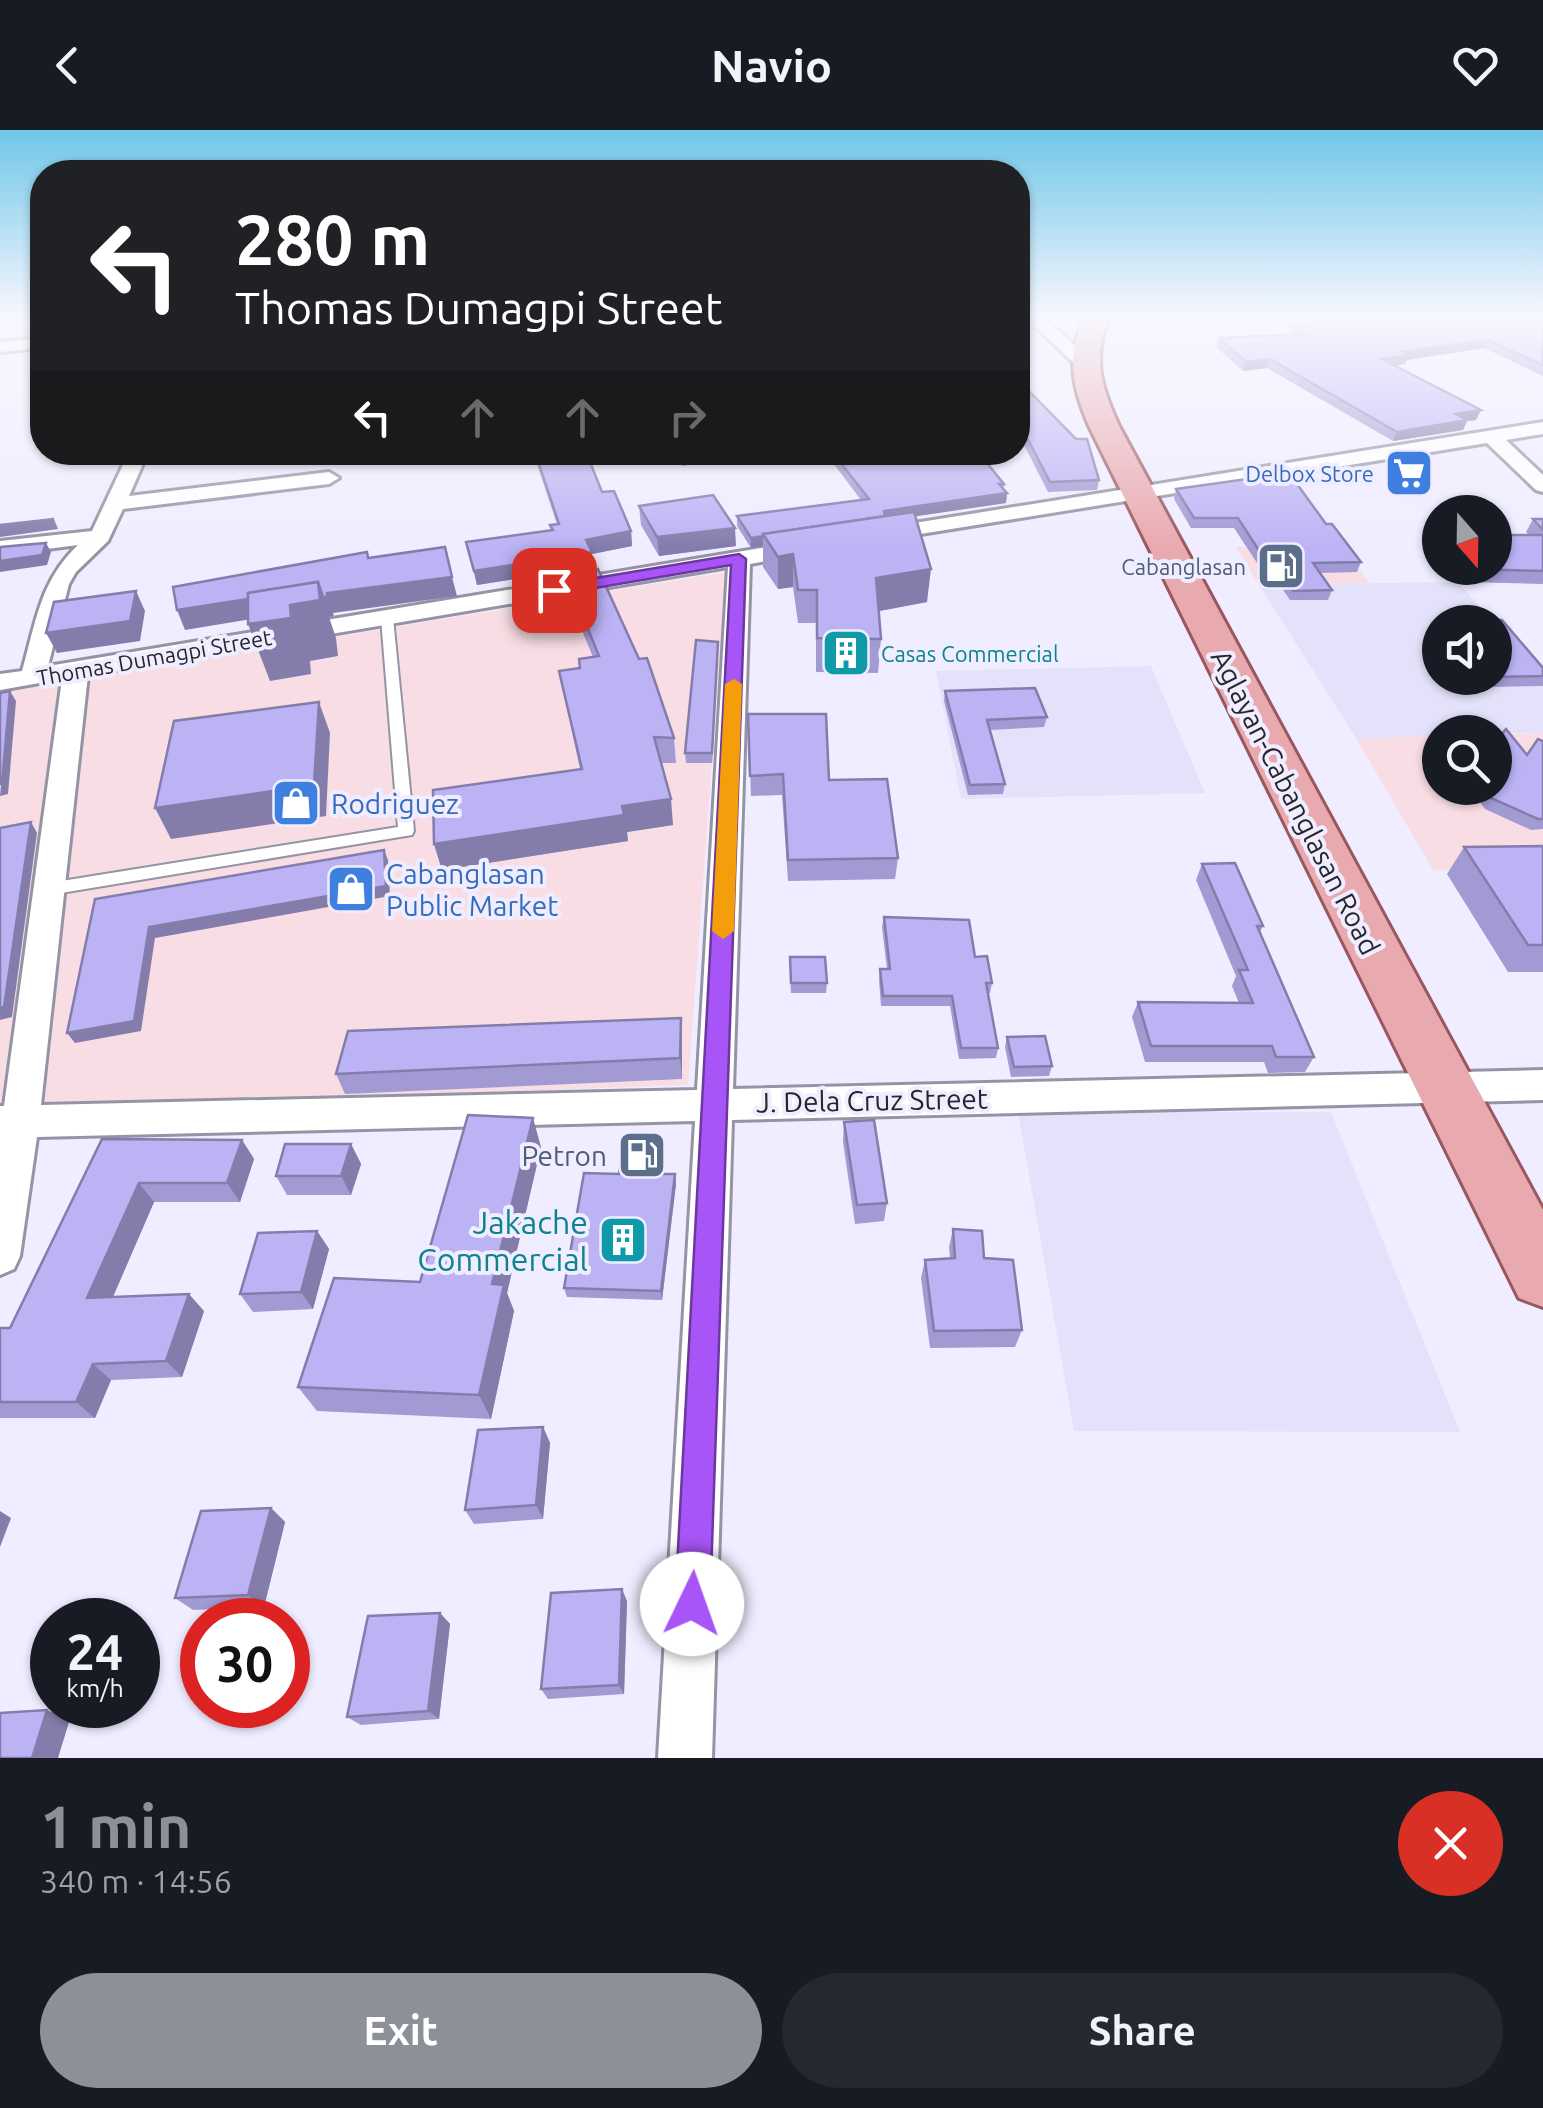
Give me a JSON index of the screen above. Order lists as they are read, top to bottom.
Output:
{
  "streets": {
    "main road": ["Aglayan-Cabanglasan Road"],
    "street": ["Thomas Dumagpi Street", "J. Dela Cruz Street"]
  },
  "crossings": [
    ["Thomas Dumagpi Street", "Aglayan-Cabanglasan Road"],
    ["Aglayan-Cabanglasan Road", "J. Dela Cruz Street"]
  ],
  "places": {
    "supermarket": ["Delbox Store"],
    "fuel station": ["Cabanglasan", "Petron"],
    "building": ["Casas Commercial", "Jakache Commercial"],
    "shop": ["Rodriguez", "Cabanglasan Public Market"]
  },
  "north": "bottom",
  "page": {
    "header": "Navio",
    "turn": ["280 m", "Thomas Dumagpi Street"],
    "speed": "24 km/h",
    "limit": "30",
    "heading": ["1 min", "340 m · 14:56"],
    "buttons": ["Exit", "Share"]
  }
}
